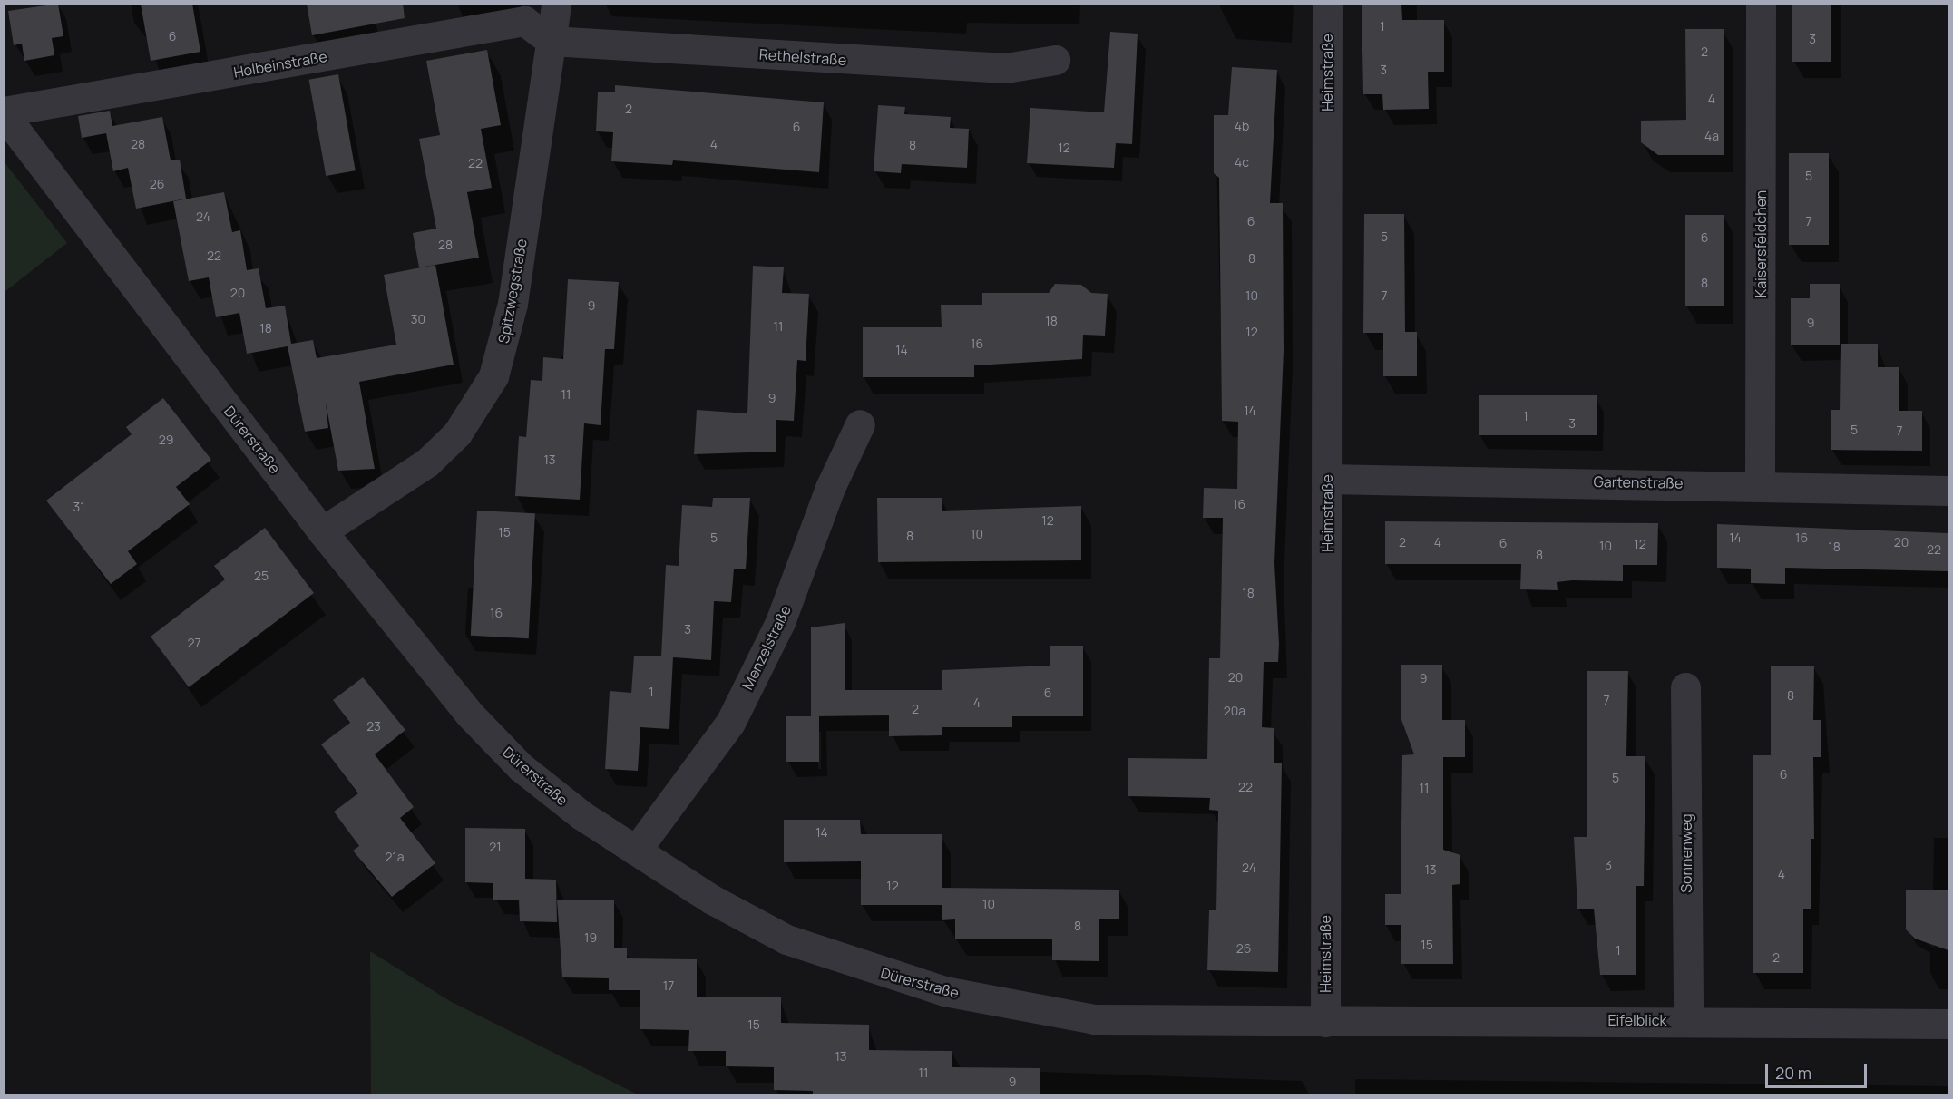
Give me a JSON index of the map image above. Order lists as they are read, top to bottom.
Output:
{
  "streets": {
    "street": [
      "Rethelstraße",
      "Holbeinstraße",
      "Heimstraße",
      "Kaisersfeldchen",
      "Spitzwegstraße",
      "Dürerstraße",
      "Gartenstraße",
      "Menzelstraße",
      "Sonnenweg",
      "Eifelblick"
    ]
  },
  "crossings": [
    ["Rethelstraße", "Holbeinstraße"],
    ["Rethelstraße", "Spitzwegstraße"],
    ["Holbeinstraße", "Spitzwegstraße"],
    ["Holbeinstraße", "Dürerstraße"],
    ["Heimstraße", "Dürerstraße"],
    ["Heimstraße", "Gartenstraße"],
    ["Heimstraße", "Eifelblick"],
    ["Kaisersfeldchen", "Gartenstraße"],
    ["Spitzwegstraße", "Dürerstraße"],
    ["Dürerstraße", "Menzelstraße"],
    ["Dürerstraße", "Eifelblick"],
    ["Sonnenweg", "Eifelblick"]
  ],
  "house_numbers": [
    "1",
    "6",
    "3",
    "2",
    "3",
    "4",
    "2",
    "4b",
    "6",
    "4a",
    "28",
    "4",
    "8",
    "12",
    "4c",
    "22",
    "5",
    "26",
    "24",
    "6",
    "7",
    "5",
    "6",
    "28",
    "22",
    "8",
    "8",
    "20",
    "10",
    "7",
    "9",
    "30",
    "18",
    "9",
    "11",
    "18",
    "12",
    "16",
    "14",
    "11",
    "9",
    "14",
    "1",
    "3",
    "5",
    "7",
    "29",
    "13",
    "16",
    "31",
    "12",
    "15",
    "10",
    "8",
    "5",
    "14",
    "16",
    "2",
    "4",
    "20",
    "6",
    "12",
    "10",
    "18",
    "22",
    "8",
    "25",
    "18",
    "16",
    "3",
    "27",
    "20",
    "9",
    "1",
    "6",
    "8",
    "7",
    "4",
    "2",
    "20a",
    "23",
    "6",
    "5",
    "22",
    "11",
    "14",
    "21",
    "21a",
    "3",
    "24",
    "13",
    "4",
    "12",
    "10",
    "8",
    "19",
    "15",
    "26",
    "1",
    "2",
    "17",
    "15",
    "13",
    "11",
    "9"
  ],
  "scale_bar": "20 m"
}
